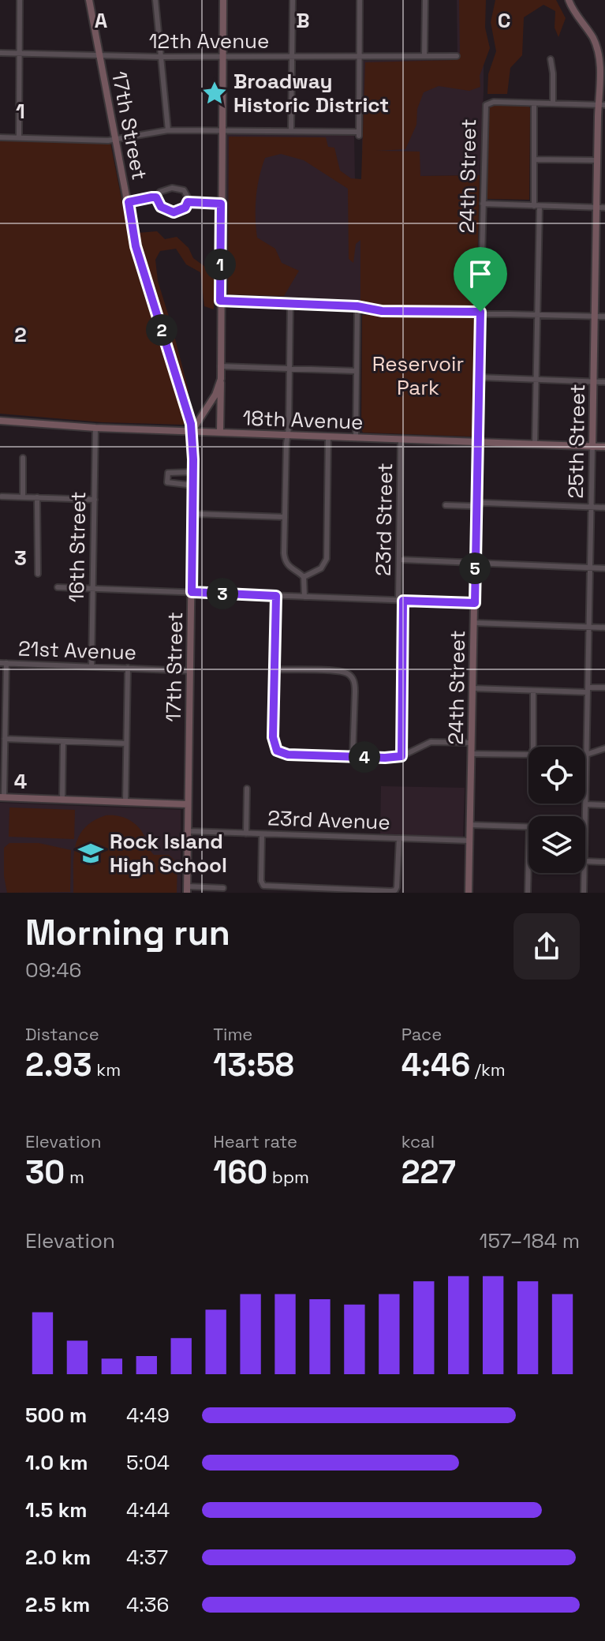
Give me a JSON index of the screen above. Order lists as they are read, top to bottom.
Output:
{
  "streets": {
    "street": [
      "12th Avenue",
      "17th Street",
      "24th Street",
      "18th Avenue",
      "25th Street",
      "23rd Street",
      "16th Street",
      "21st Avenue",
      "23rd Avenue"
    ]
  },
  "crossings": [
    ["12th Avenue", "17th Street"],
    ["17th Street", "18th Avenue"],
    ["17th Street", "21st Avenue"],
    ["17th Street", "23rd Avenue"],
    ["24th Street", "18th Avenue"],
    ["24th Street", "23rd Avenue"],
    ["18th Avenue", "25th Street"],
    ["18th Avenue", "23rd Street"],
    ["18th Avenue", "16th Street"],
    ["16th Street", "21st Avenue"]
  ],
  "parks": ["Reservoir Park"],
  "places": {
    "place": ["Broadway Historic District"],
    "school or university": ["Rock Island High School"]
  },
  "page": {
    "pins": [
      "1",
      "2",
      "5",
      "3",
      "4"
    ],
    "heading": ["Morning run", "09:46"],
    "stats": [
      ["Distance", "2.93 km"],
      ["Time", "13:58"],
      ["Pace", "4:46 /km"],
      ["Elevation", "30 m"],
      ["Heart rate", "160 bpm"],
      ["kcal", "227"]
    ],
    "chart": ["Elevation", "157–184 m"],
    "list": [
      {
        "name": "500 m",
        "note": "4:49"
      },
      {
        "name": "1.0 km",
        "note": "5:04"
      },
      {
        "name": "1.5 km",
        "note": "4:44"
      },
      {
        "name": "2.0 km",
        "note": "4:37"
      },
      {
        "name": "2.5 km",
        "note": "4:36"
      }
    ]
  },
  "grid": {
    "columns": ["A", "B", "C"],
    "rows": [
      "1",
      "2",
      "3",
      "4"
    ]
  }
}
